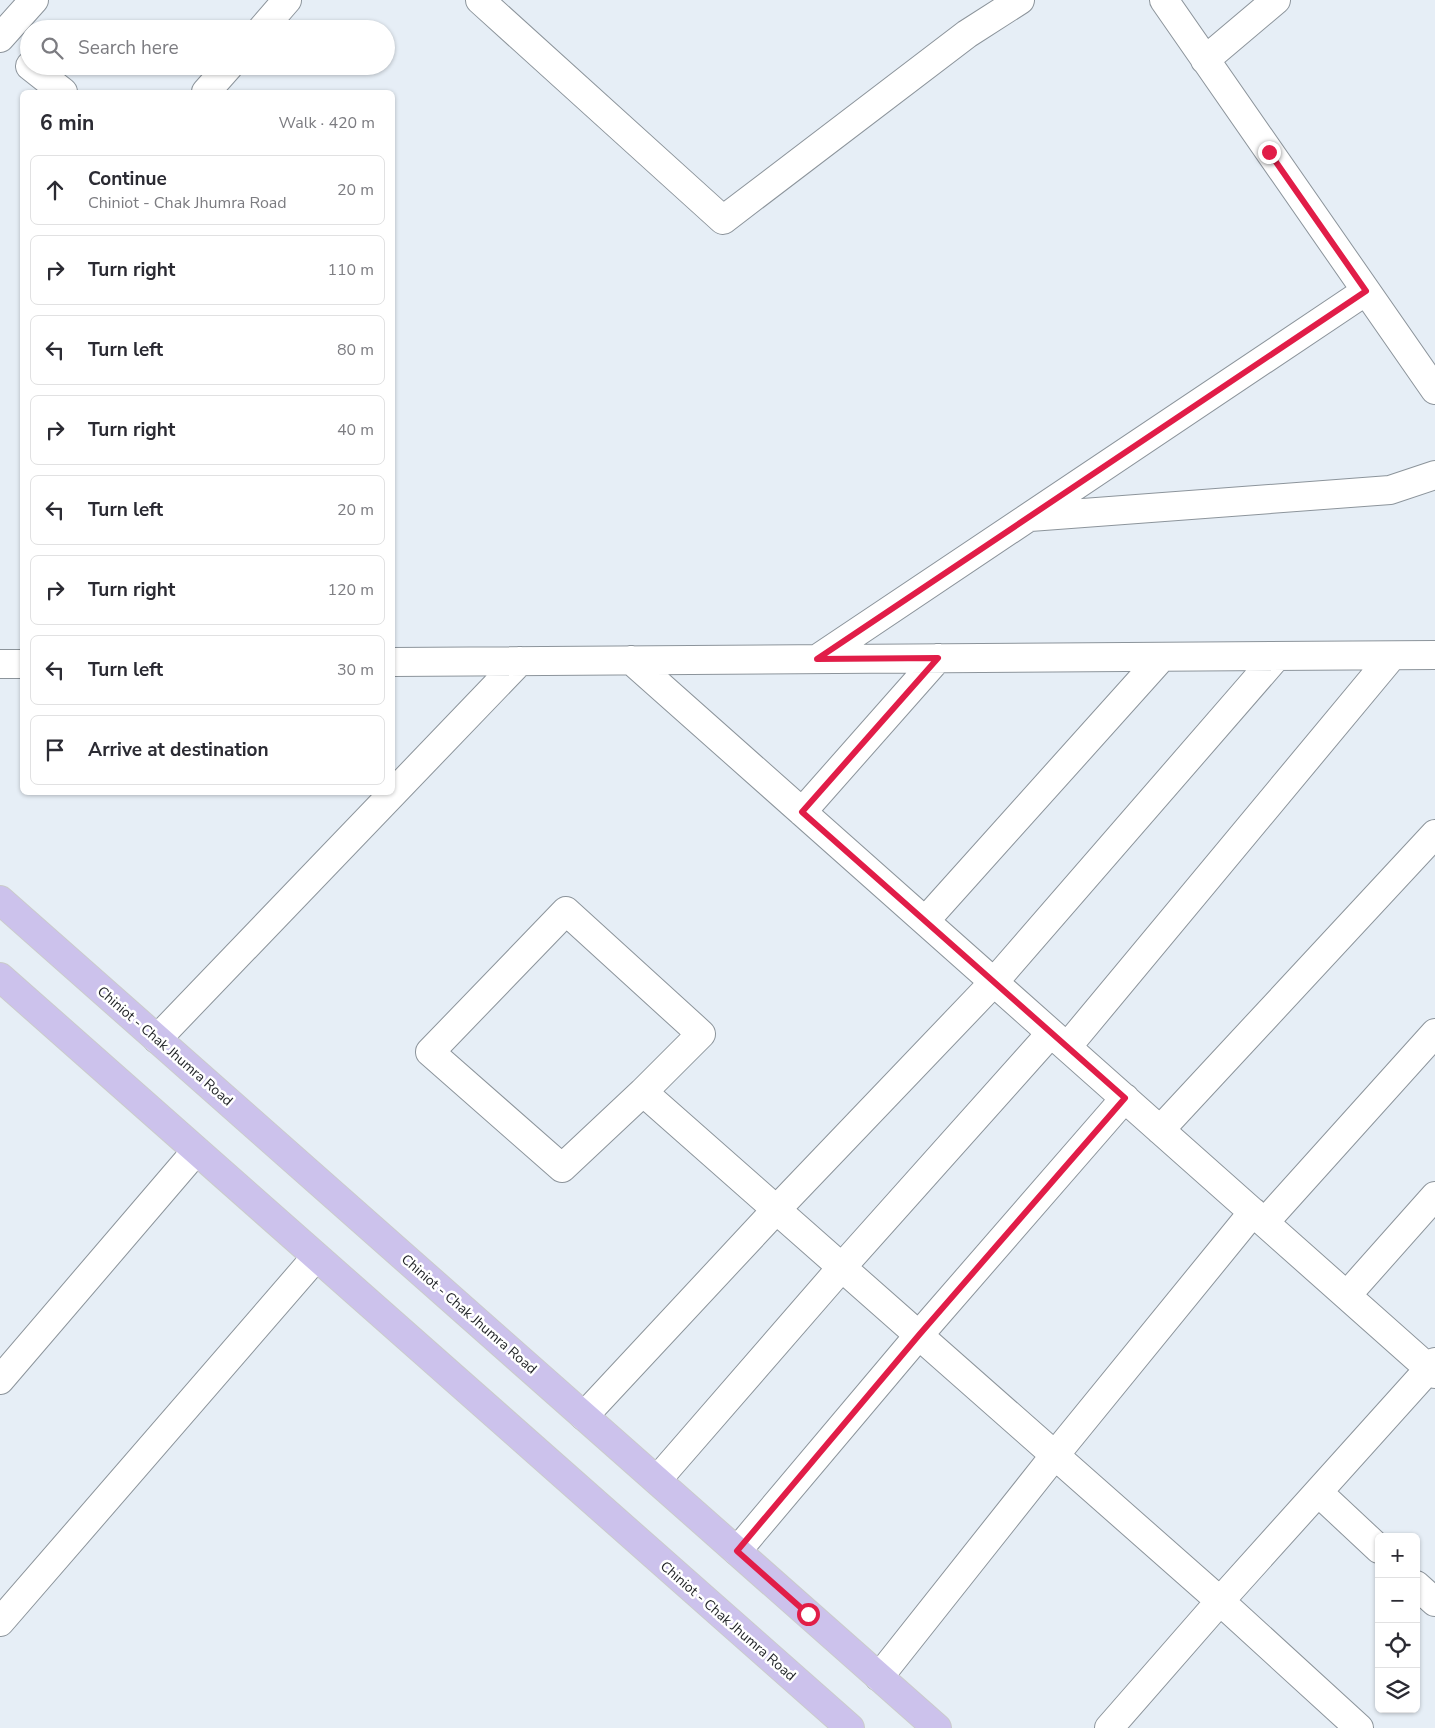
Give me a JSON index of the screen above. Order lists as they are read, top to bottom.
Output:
{
  "streets": {
    "main road": ["Chiniot - Chak Jhumra Road"]
  },
  "page": {
    "search": "Search here",
    "heading": ["6 min", "Walk · 420 m"],
    "list": [
      ["Continue", "Chiniot - Chak Jhumra Road", "20 m"],
      ["Turn right", "110 m"],
      ["Turn left", "80 m"],
      ["Turn right", "40 m"],
      ["Turn left", "20 m"],
      ["Turn right", "120 m"],
      ["Turn left", "30 m"],
      "Arrive at destination"
    ],
    "map_buttons": ["+", "−"]
  }
}
